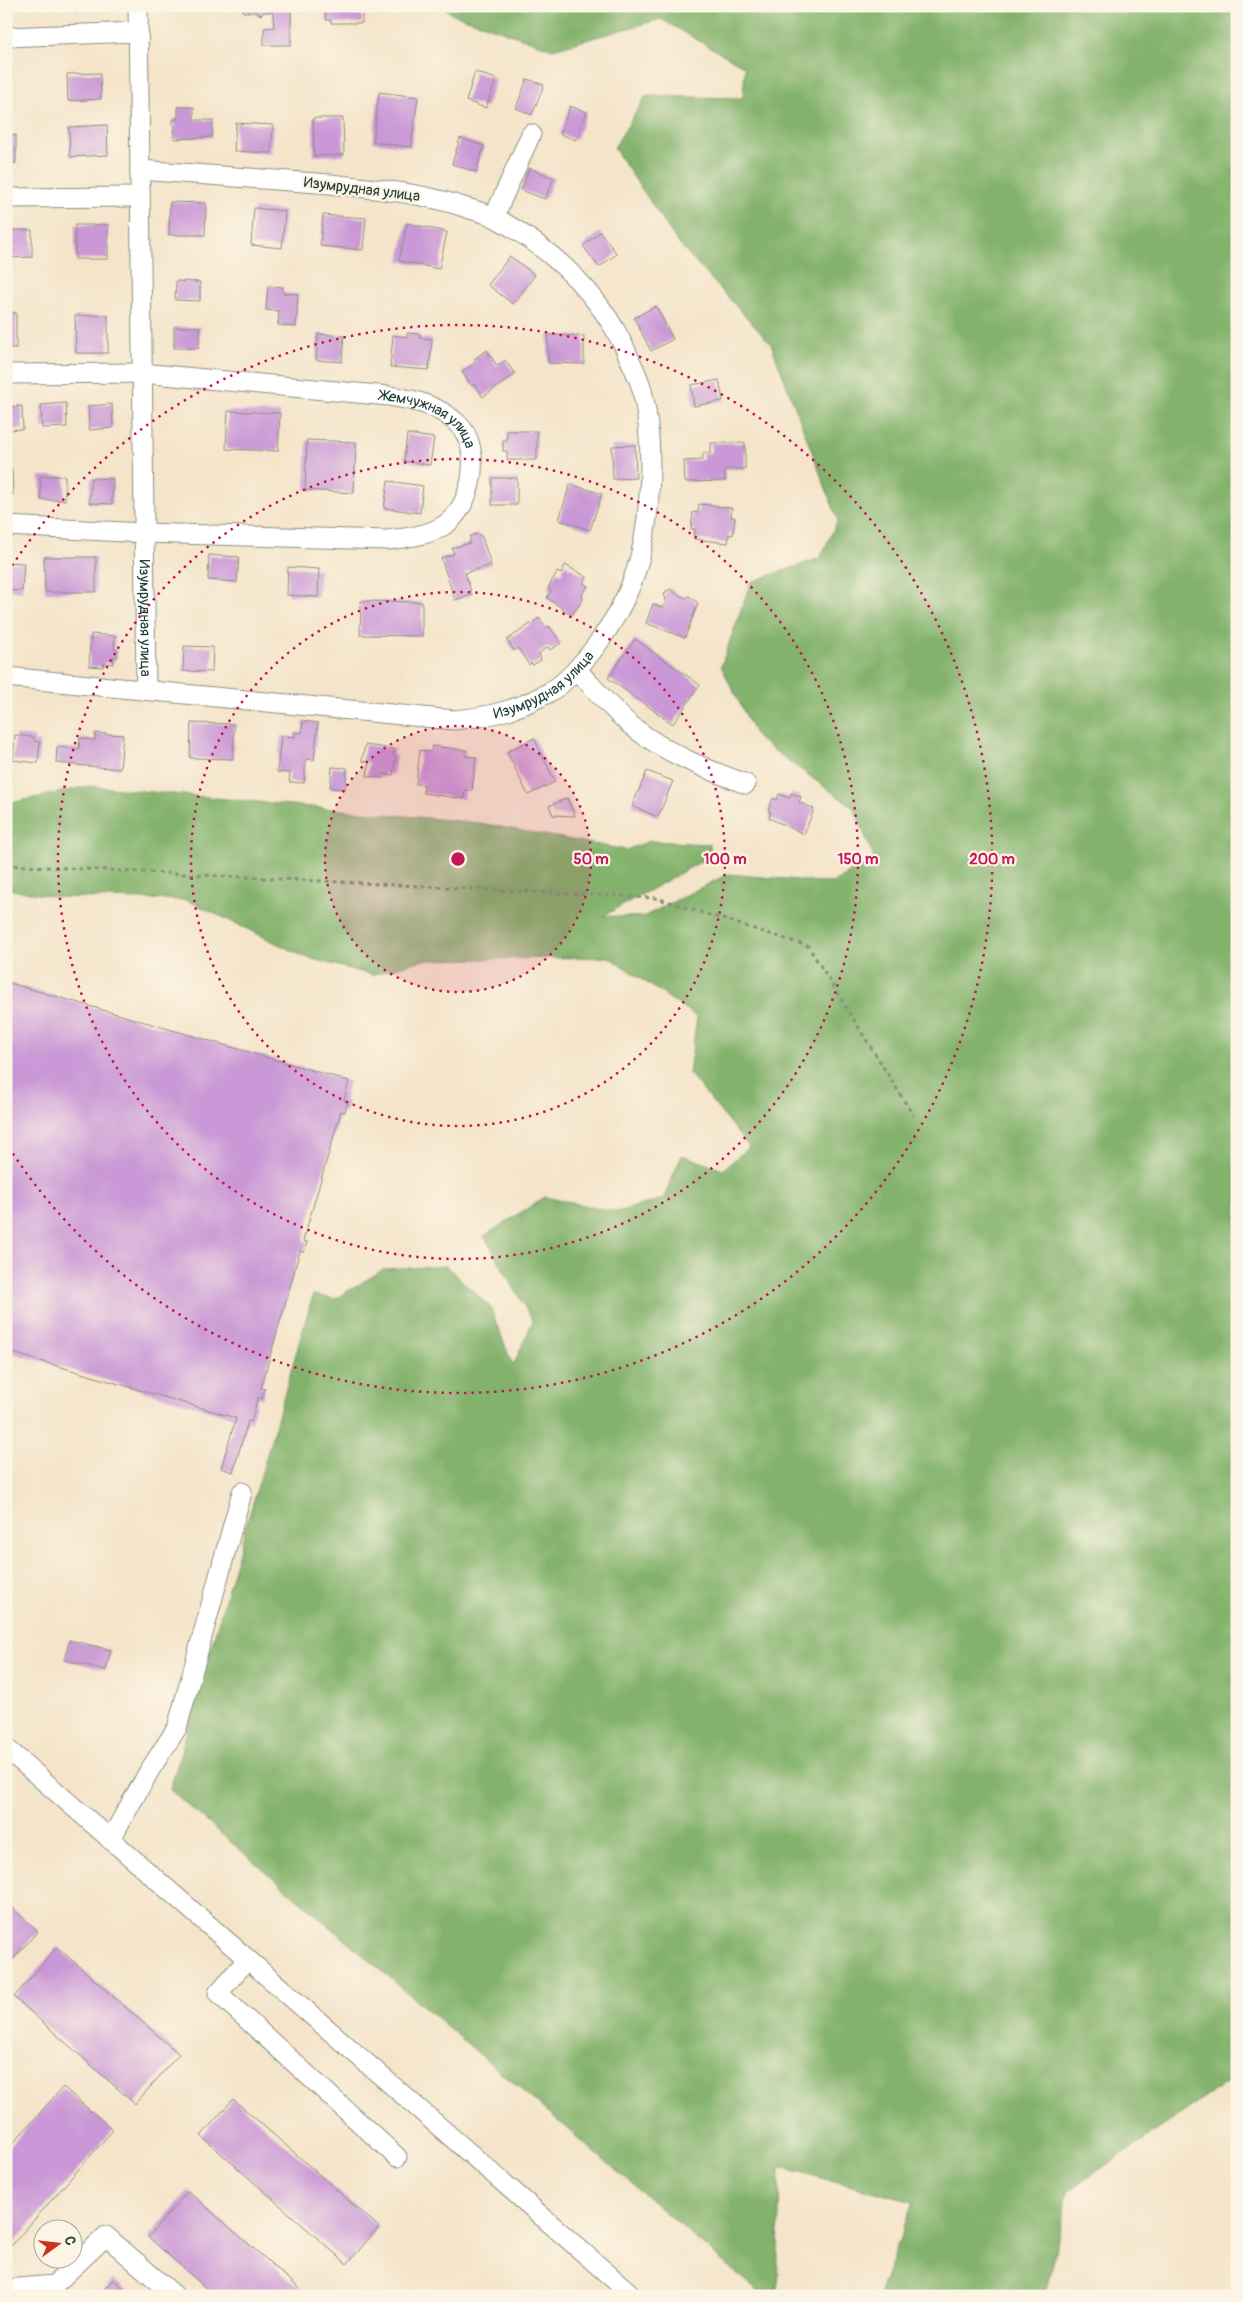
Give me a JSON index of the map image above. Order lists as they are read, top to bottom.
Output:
{
  "streets": {
    "street": ["Изумрудная улица", "Жемчужная улица"]
  },
  "crossings": [
    ["Изумрудная улица", "Жемчужная улица"]
  ],
  "north": "right",
  "rings": [
    "50 m",
    "100 m",
    "150 m",
    "200 m"
  ]
}
